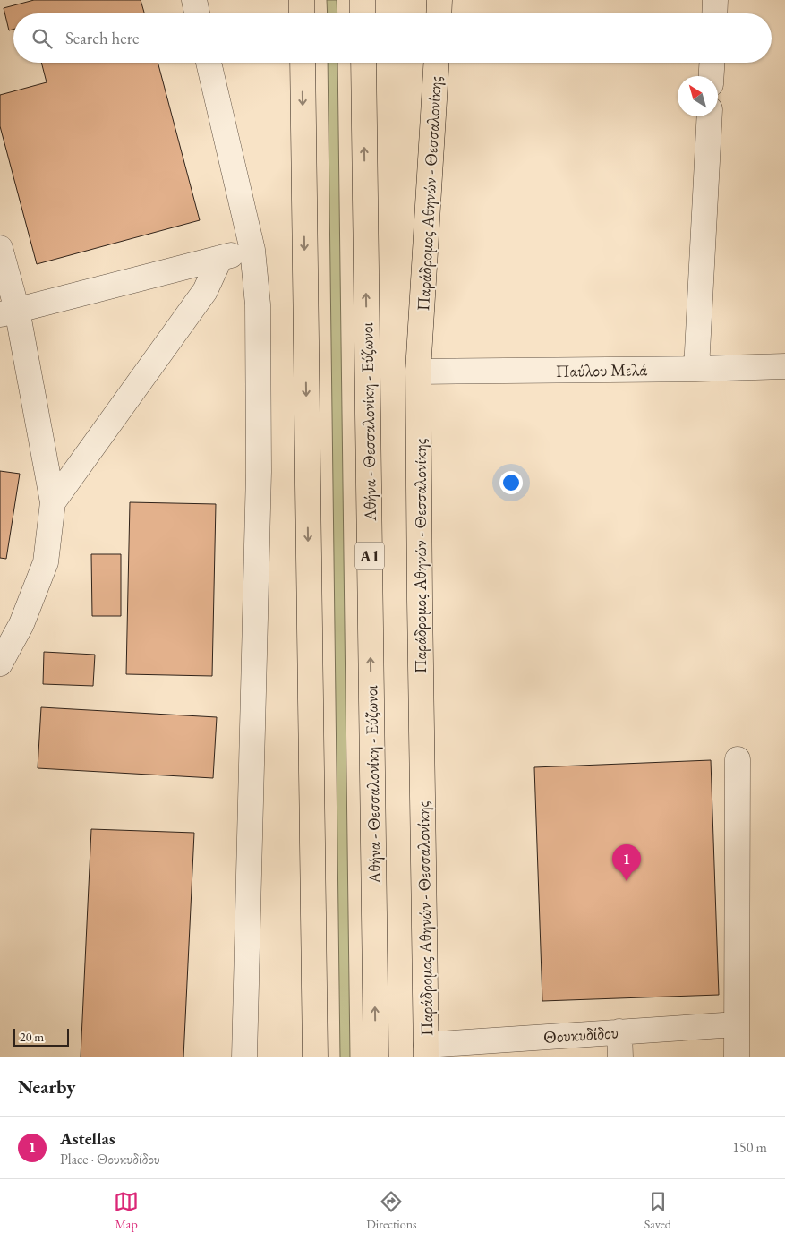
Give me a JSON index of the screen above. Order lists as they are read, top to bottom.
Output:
{
  "streets": {
    "main road": ["Παράδρομος Αθηνών - Θεσσαλονίκης", "Αθήνα - Θεσσαλονίκη - Εύζωνοι", "Α1"],
    "street": ["Παύλου Μελά", "Θουκυδίδου"]
  },
  "crossings": [
    ["Παράδρομος Αθηνών - Θεσσαλονίκης", "Παύλου Μελά"],
    ["Παράδρομος Αθηνών - Θεσσαλονίκης", "Θουκυδίδου"]
  ],
  "scale_bar": "20 m",
  "north": "top left",
  "page": {
    "search": "Search here",
    "pins": "1",
    "scale": "20 m",
    "heading": "Nearby",
    "list": [
      {
        "mark": "1",
        "name": "Astellas",
        "note": "Place · Θουκυδίδου",
        "value": "150 m"
      }
    ],
    "nav": ["Map", "Directions", "Saved"]
  }
}
